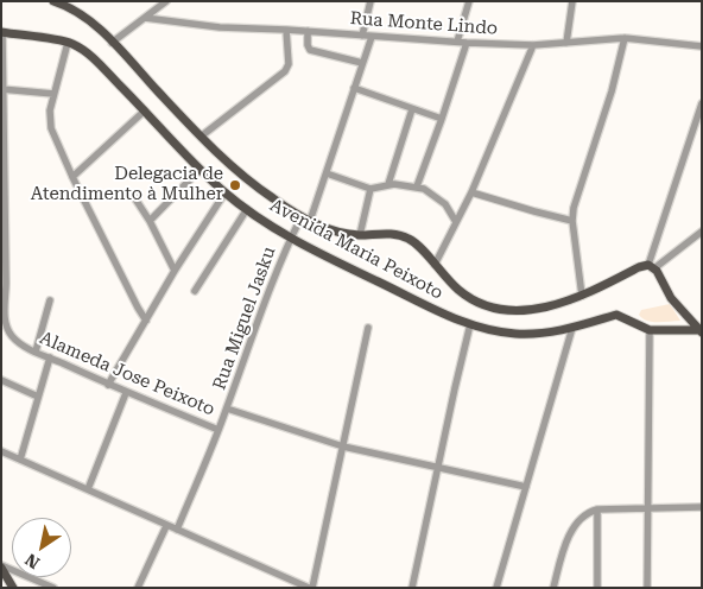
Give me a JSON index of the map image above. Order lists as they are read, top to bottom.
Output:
{
  "streets": {
    "main road": ["Avenida Maria Peixoto"],
    "street": ["Rua Monte Lindo", "Rua Miguel Jasku", "Alameda Jose Peixoto"]
  },
  "crossings": [
    ["Rua Monte Lindo", "Rua Miguel Jasku"],
    ["Avenida Maria Peixoto", "Rua Miguel Jasku"],
    ["Avenida Maria Peixoto", "Alameda Jose Peixoto"],
    ["Rua Miguel Jasku", "Alameda Jose Peixoto"]
  ],
  "places": ["Delegacia de Atendimento à Mulher"],
  "north": "bottom left"
}
